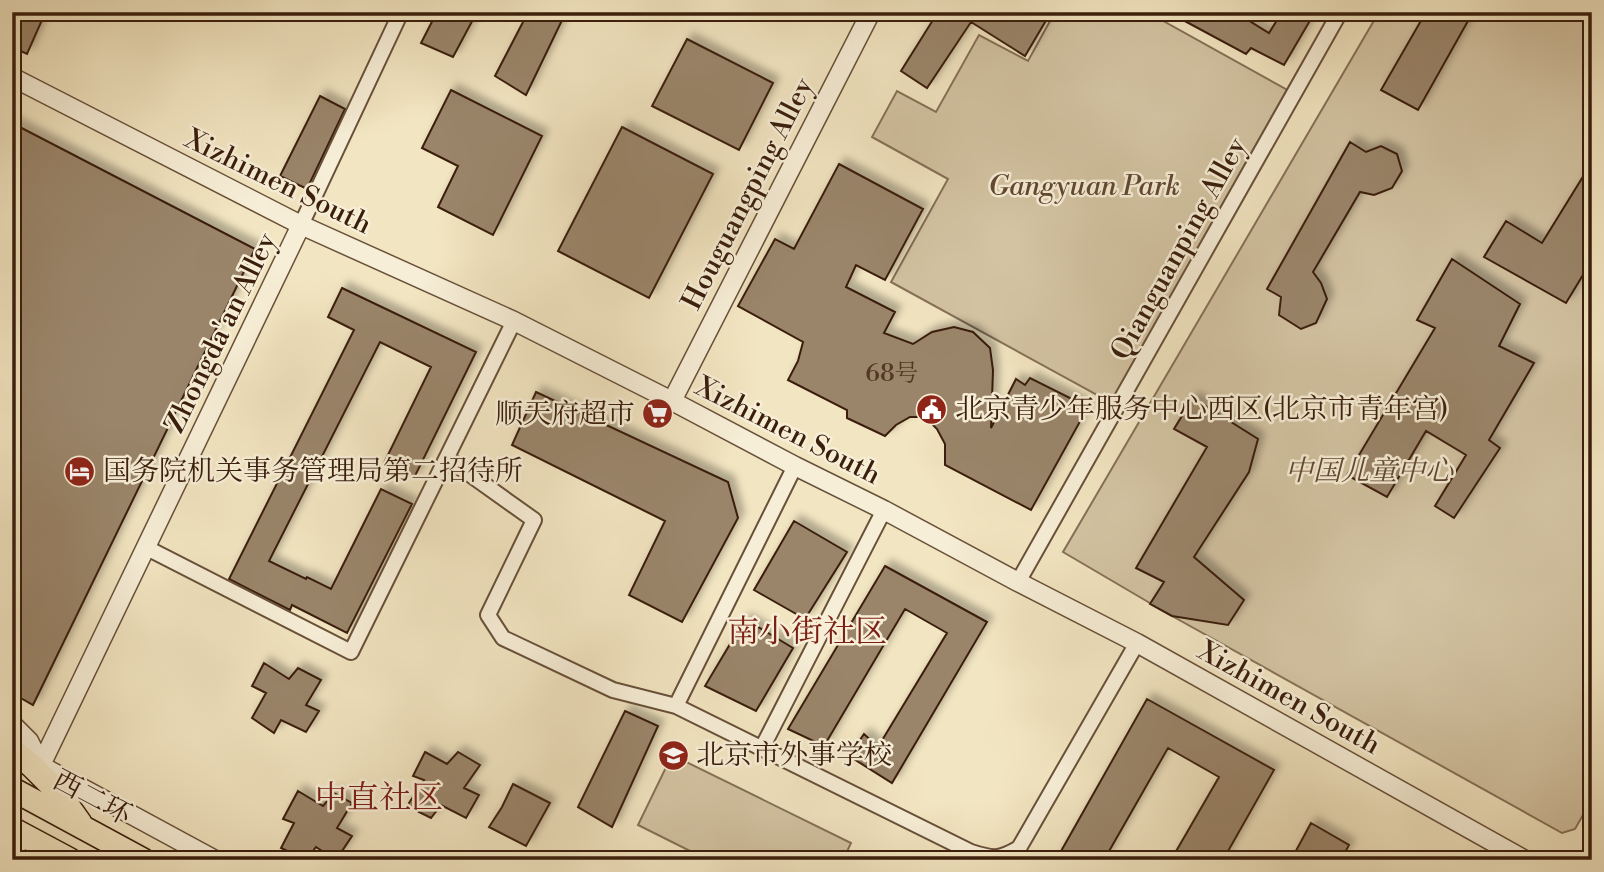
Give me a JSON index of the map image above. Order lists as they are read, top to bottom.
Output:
{
  "streets": {
    "highway": ["西二环"],
    "street": [
      "Xizhimen South",
      "Houguangping Alley",
      "Qianguanping Alley",
      "Zhongda'an Alley"
    ]
  },
  "crossings": [
    ["Xizhimen South", "Houguangping Alley"],
    ["Xizhimen South", "Qianguanping Alley"],
    ["Xizhimen South", "Zhongda'an Alley"]
  ],
  "districts": ["南小街社区", "中直社区"],
  "parks": ["Gangyuan Park", "中国儿童中心"],
  "places": {
    "public building": ["北京青少年服务中心西区(北京市青年宫)"],
    "supermarket": ["顺天府超市"],
    "hotel": ["国务院机关事务管理局第二招待所"],
    "school or university": ["北京市外事学校"]
  },
  "house_numbers": ["68号"]
}
